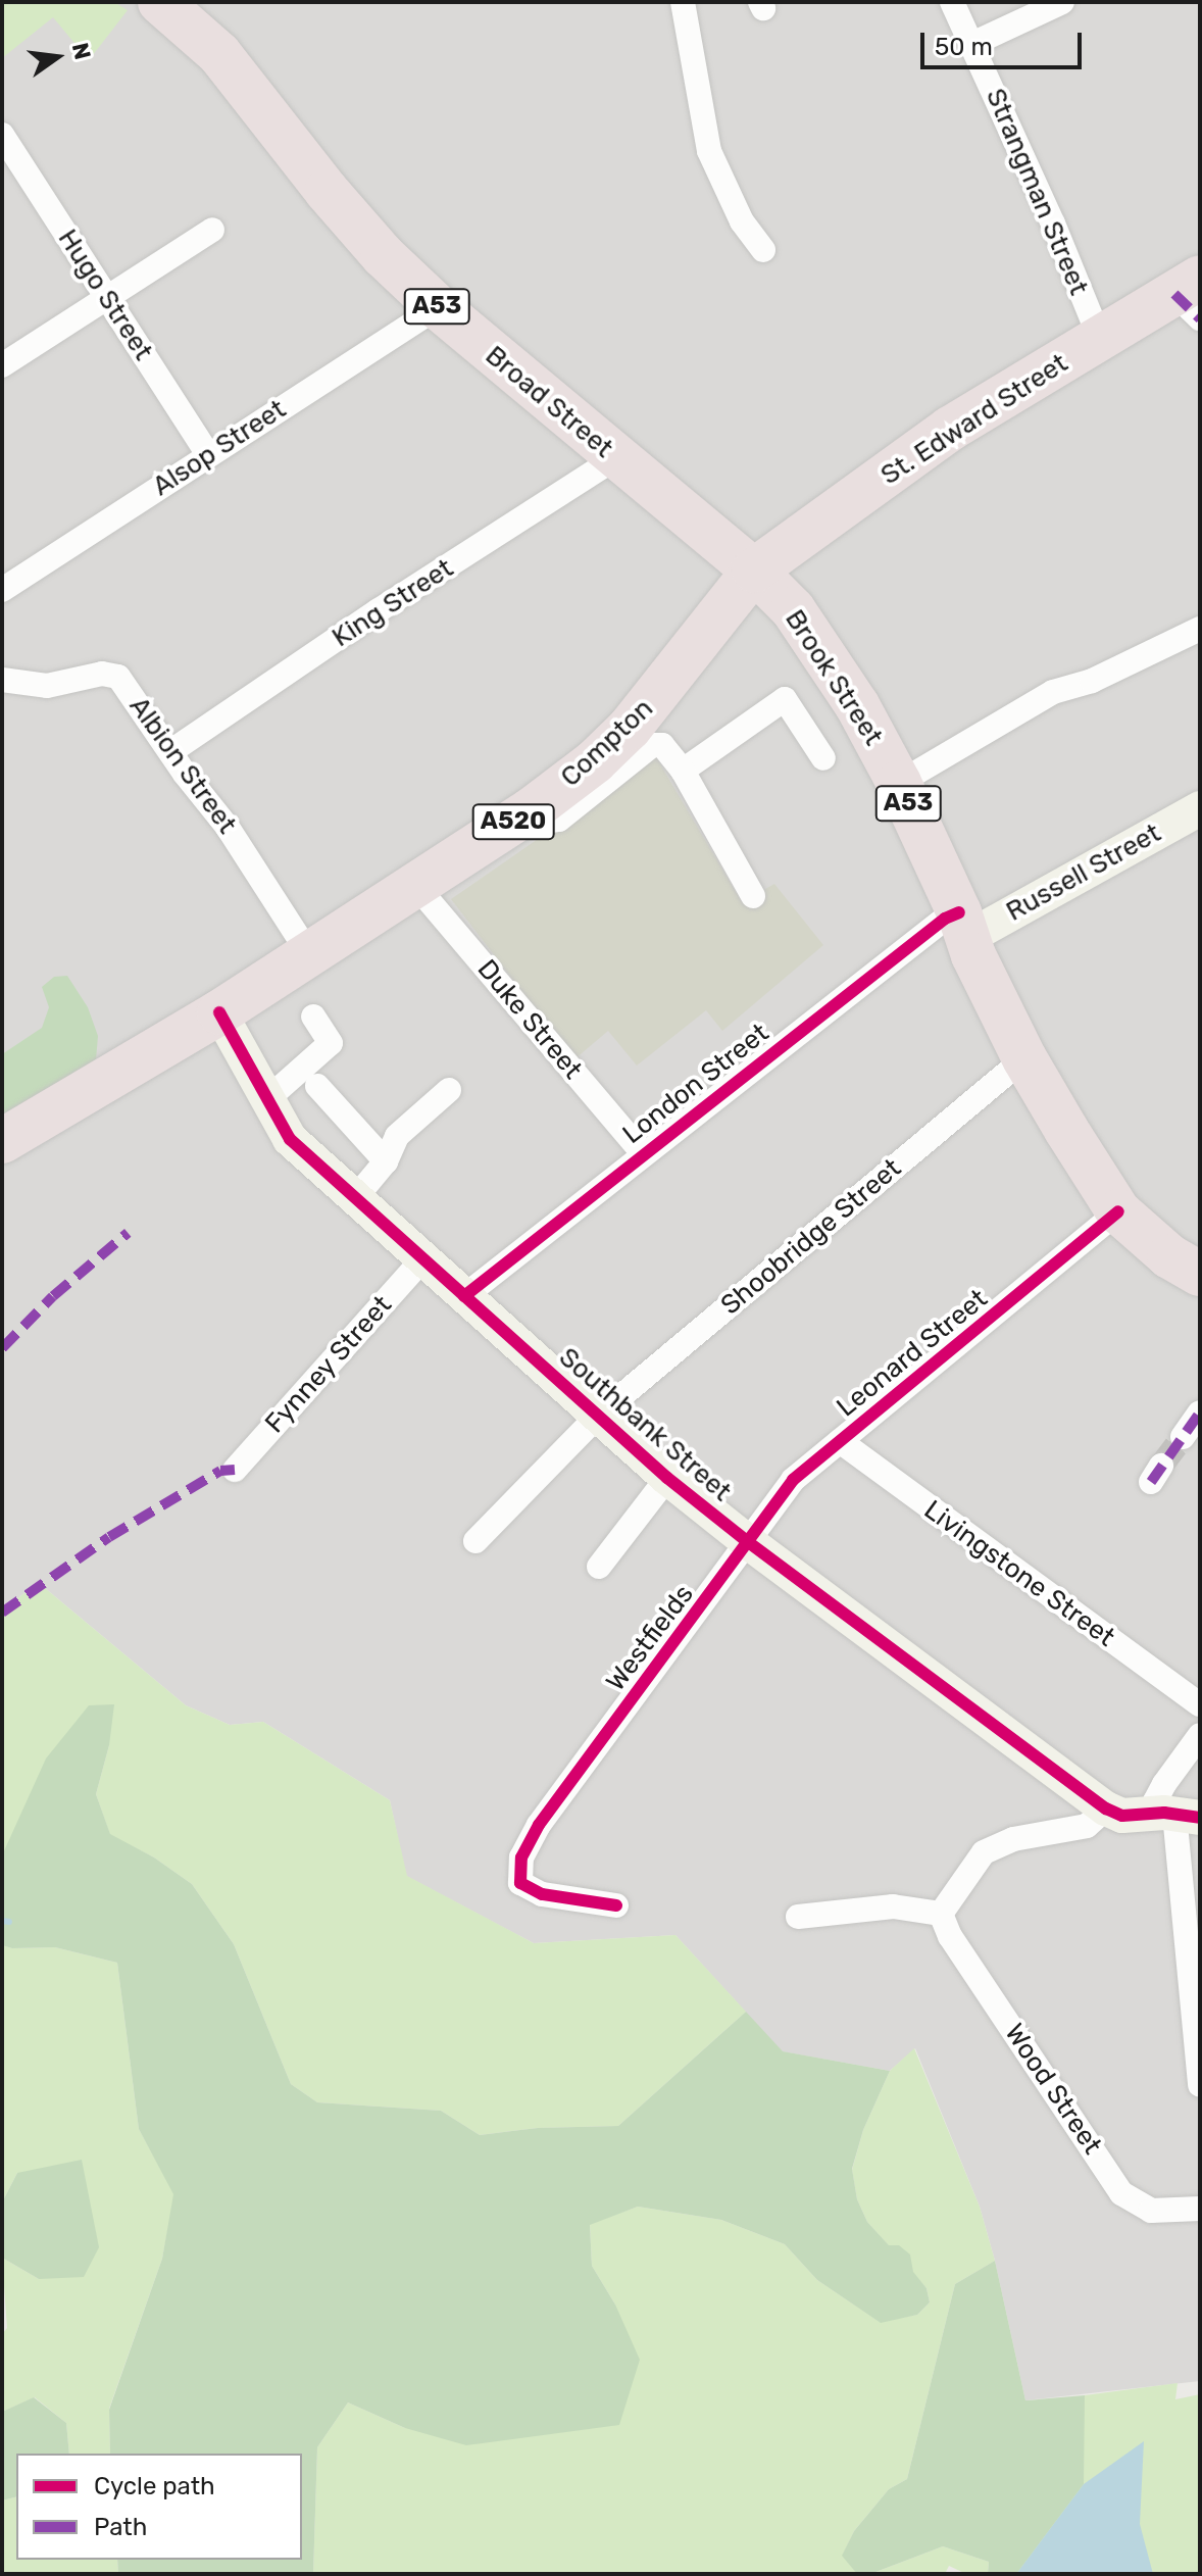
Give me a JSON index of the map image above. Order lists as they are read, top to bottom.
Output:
{
  "streets": {
    "highway": [
      "A53",
      "Broad Street",
      "St. Edward Street",
      "Brook Street",
      "Compton",
      "A520"
    ],
    "street": [
      "Strangman Street",
      "Hugo Street",
      "Alsop Street",
      "King Street",
      "Albion Street",
      "Russell Street",
      "Duke Street",
      "London Street",
      "Shoobridge Street",
      "Leonard Street",
      "Fynney Street",
      "Southbank Street",
      "Livingstone Street",
      "Westfields",
      "Wood Street"
    ]
  },
  "crossings": [
    ["Strangman Street", "St. Edward Street"],
    ["Hugo Street", "Alsop Street"],
    ["A53", "Brook Street"],
    ["A53", "Shoobridge Street"],
    ["A53", "Leonard Street"],
    ["Broad Street", "St. Edward Street"],
    ["Broad Street", "Alsop Street"],
    ["Broad Street", "King Street"],
    ["Broad Street", "Brook Street"],
    ["Broad Street", "Compton"],
    ["St. Edward Street", "Brook Street"],
    ["St. Edward Street", "Compton"],
    ["King Street", "Albion Street"],
    ["Brook Street", "Compton"],
    ["Brook Street", "Russell Street"],
    ["Brook Street", "London Street"],
    ["Brook Street", "Shoobridge Street"],
    ["Compton", "Albion Street"],
    ["Compton", "A520"],
    ["Compton", "Duke Street"],
    ["Compton", "Southbank Street"],
    ["A520", "Southbank Street"],
    ["Russell Street", "London Street"],
    ["Duke Street", "London Street"],
    ["London Street", "Southbank Street"],
    ["Shoobridge Street", "Southbank Street"],
    ["Leonard Street", "Southbank Street"],
    ["Leonard Street", "Livingstone Street"],
    ["Leonard Street", "Westfields"],
    ["Fynney Street", "Southbank Street"],
    ["Southbank Street", "Westfields"]
  ],
  "legend": ["Cycle path", "Path"],
  "scale_bar": "50 m",
  "north": "right"
}
